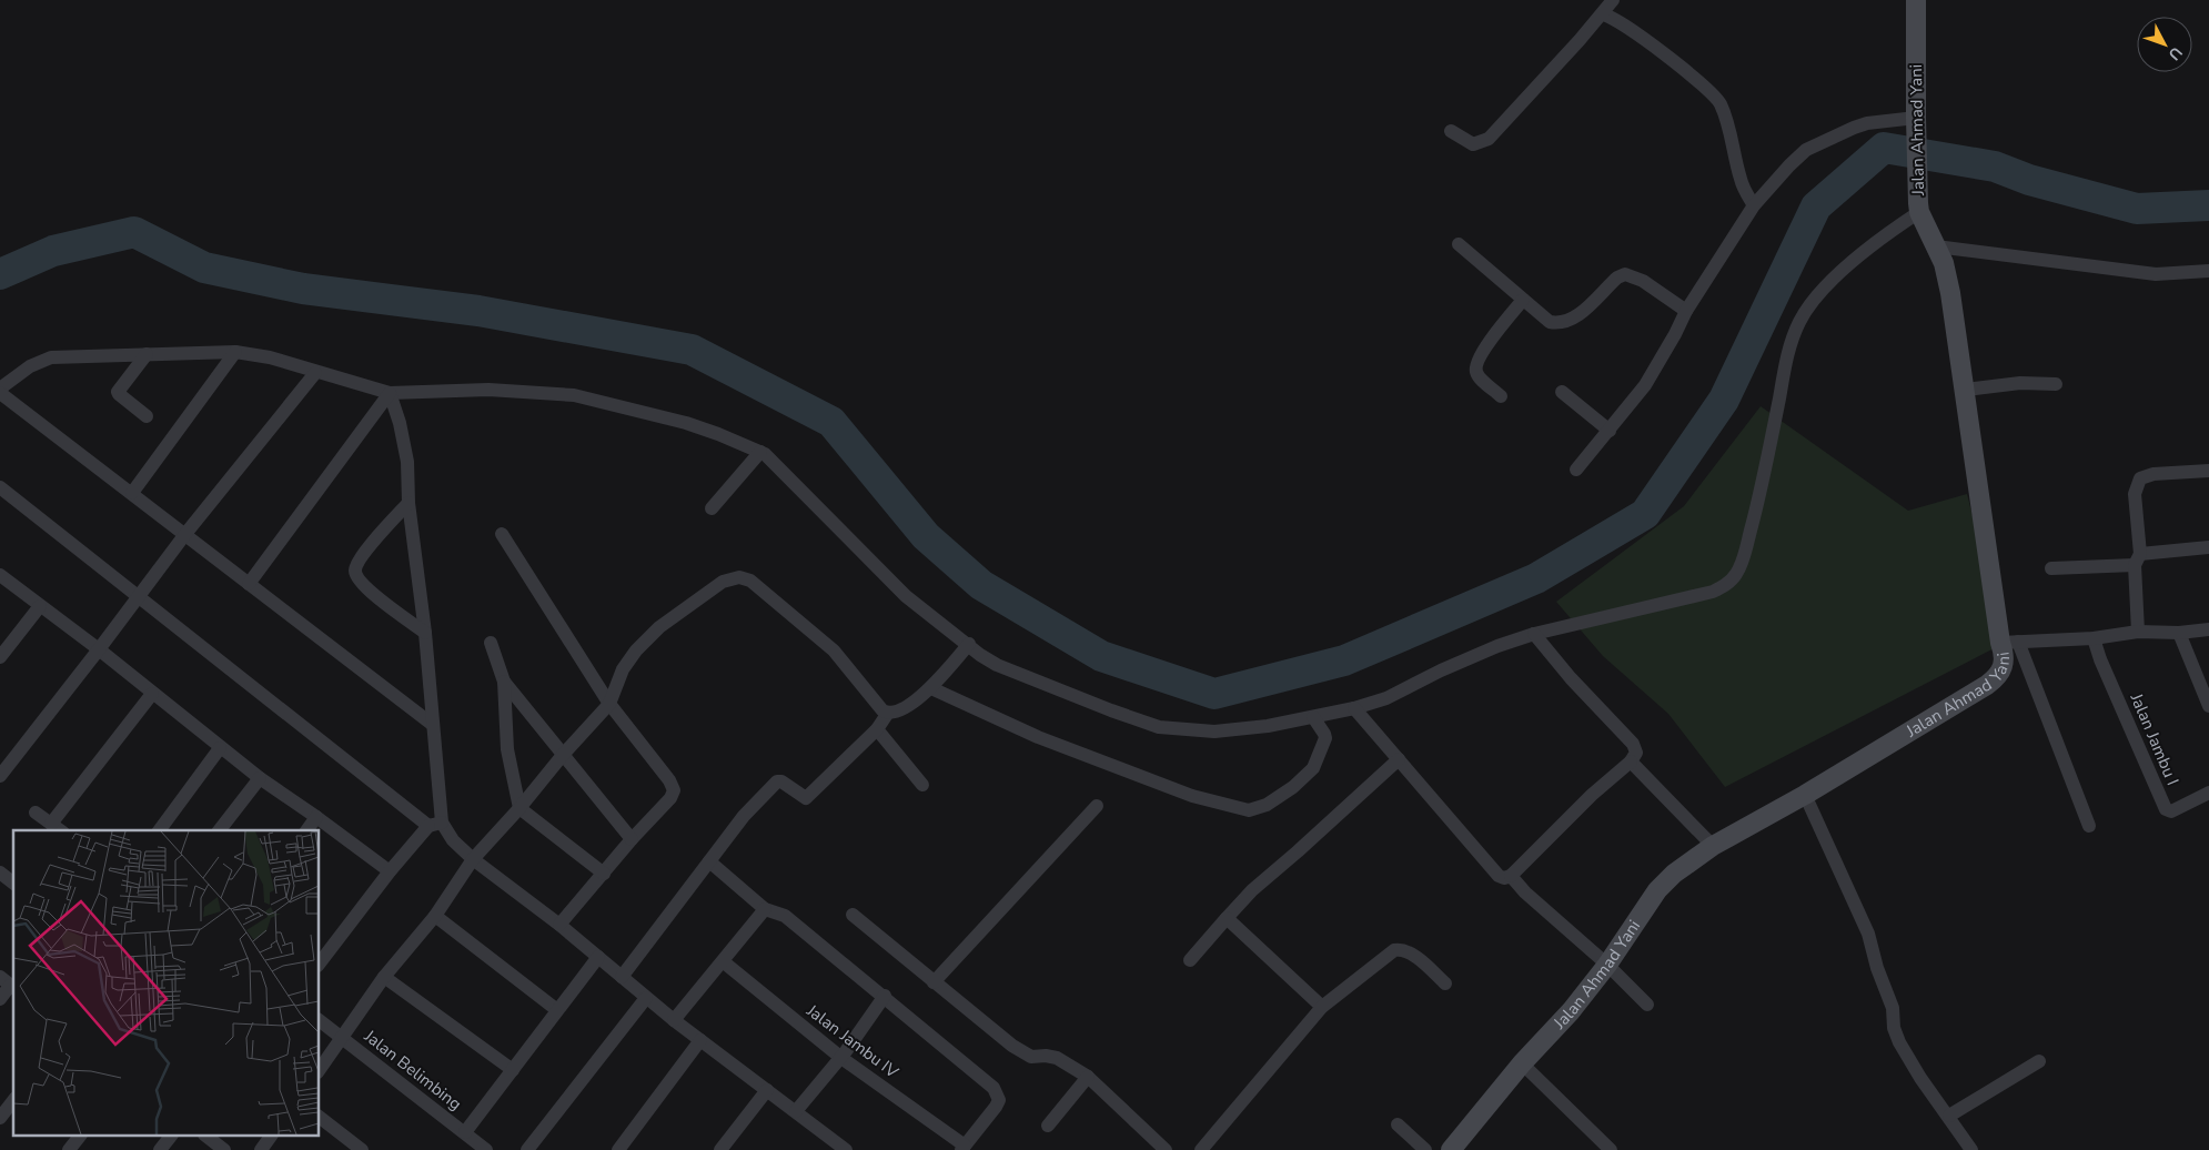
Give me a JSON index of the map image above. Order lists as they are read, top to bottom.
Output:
{
  "streets": {
    "street": [
      "Jalan Ahmad Yani",
      "Jalan Jambu I",
      "Jalan Jambu IV",
      "Jalan Belimbing"
    ]
  },
  "north": "bottom right"
}
